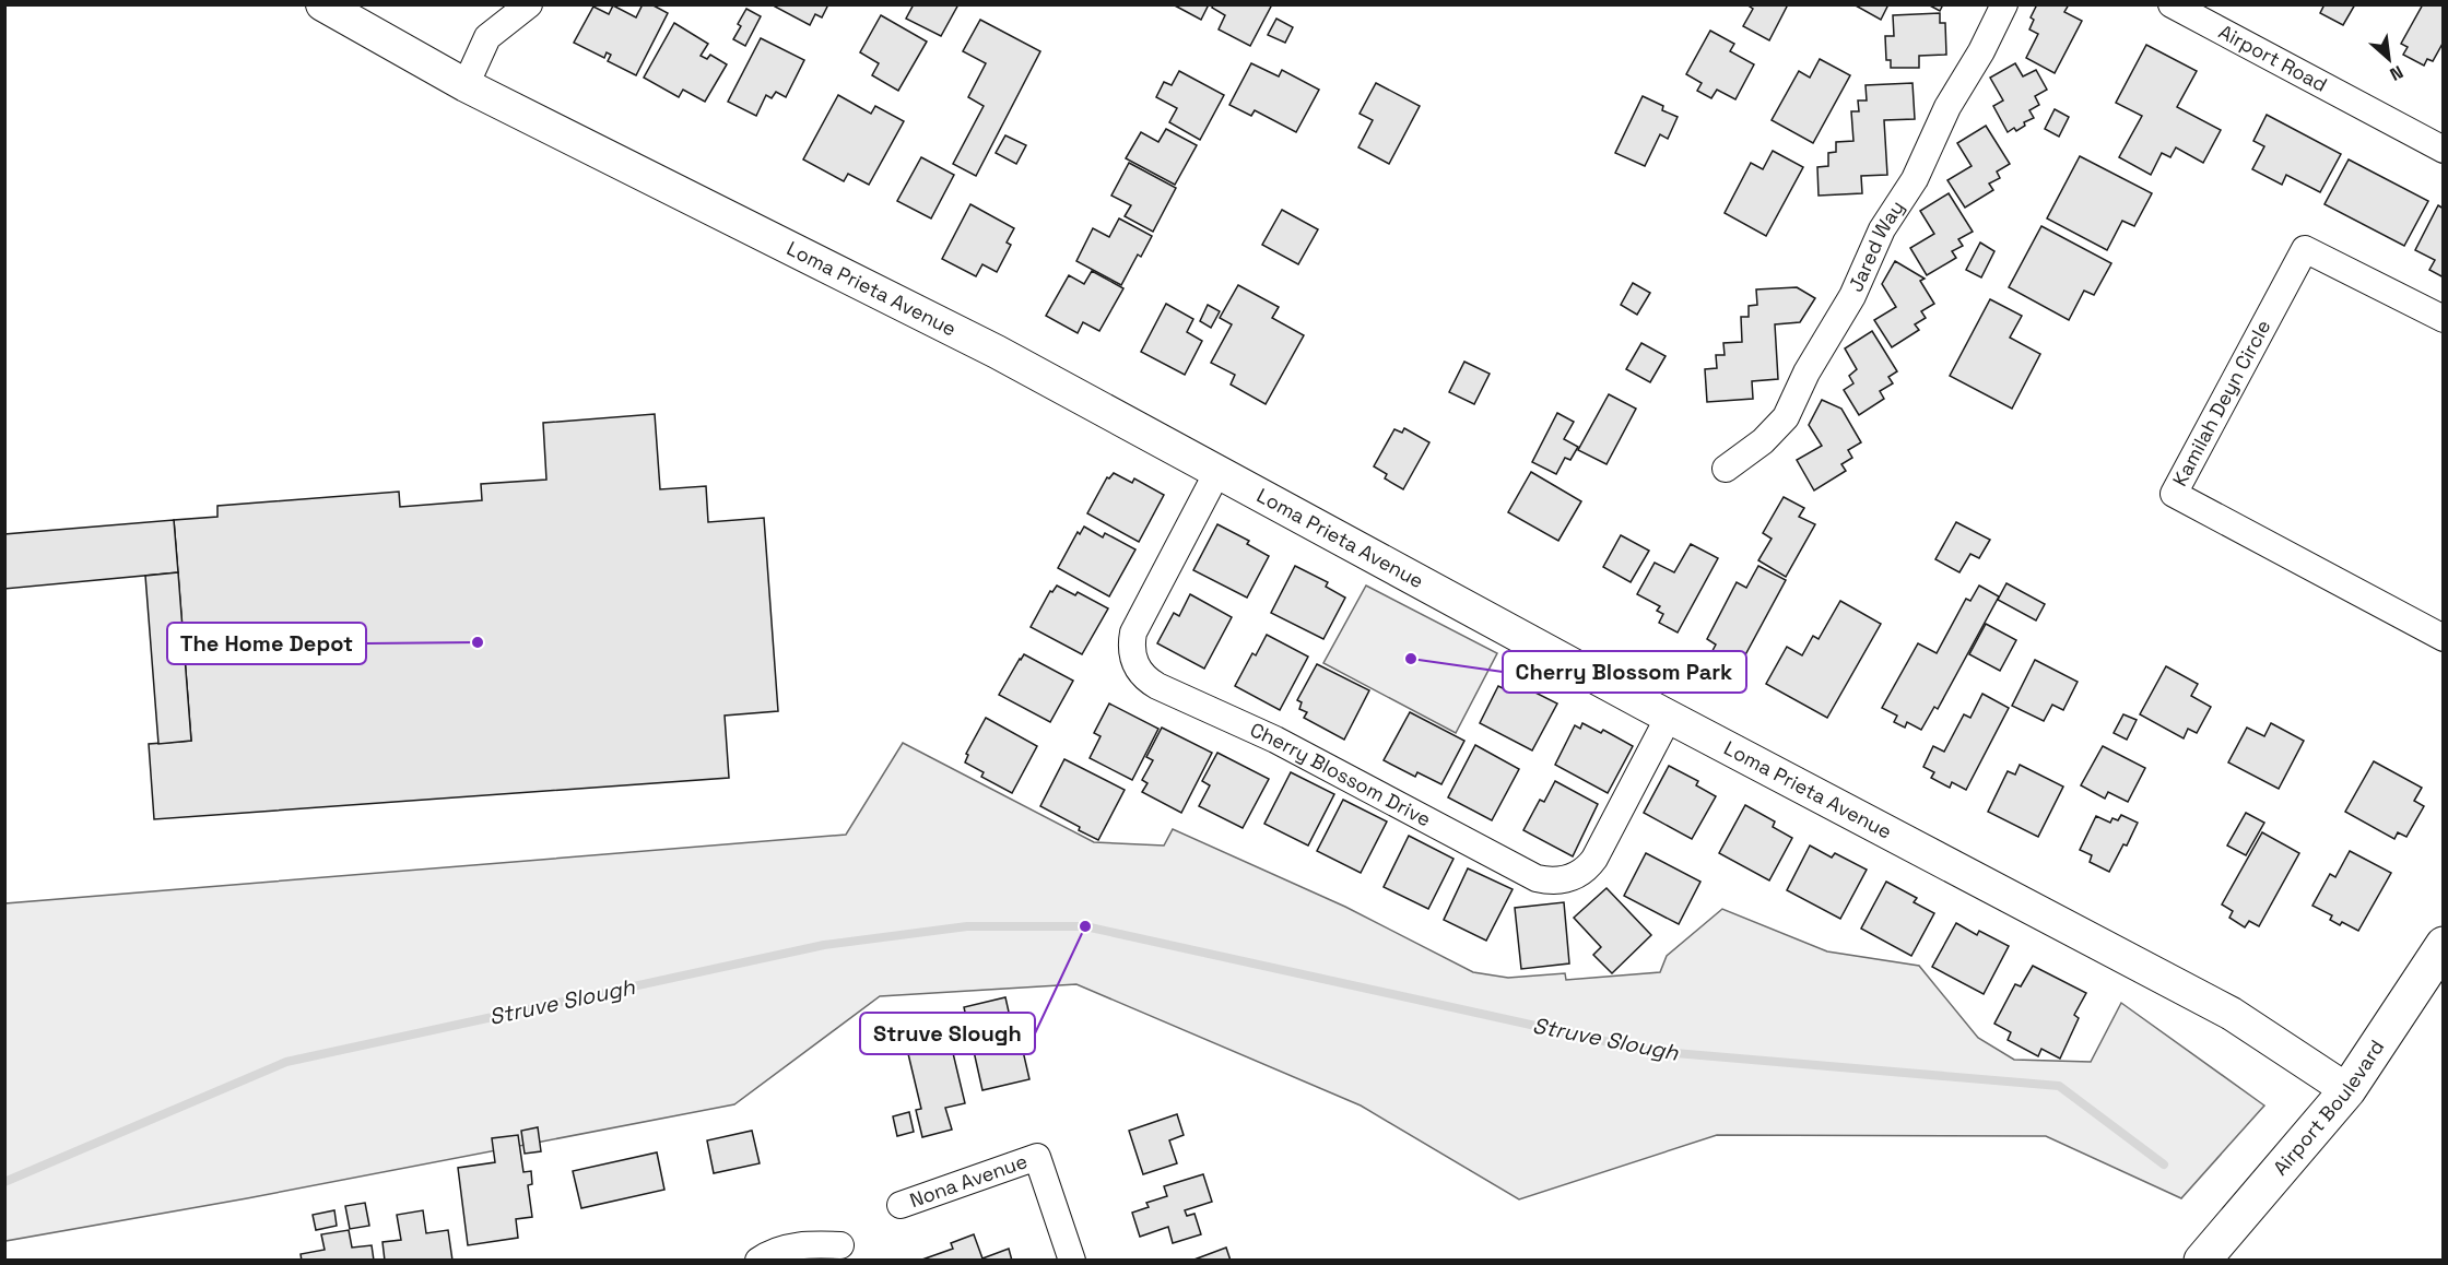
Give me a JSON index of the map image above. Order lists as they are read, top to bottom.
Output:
{
  "streets": {
    "main road": ["Airport Boulevard"],
    "street": [
      "Airport Road",
      "Jared Way",
      "Loma Prieta Avenue",
      "Kamilah Deyn Circle",
      "Cherry Blossom Drive",
      "Nona Avenue"
    ]
  },
  "crossings": [
    ["Loma Prieta Avenue", "Cherry Blossom Drive"],
    ["Loma Prieta Avenue", "Airport Boulevard"]
  ],
  "water": ["Struve Slough"],
  "places": ["The Home Depot", "Cherry Blossom Park", "Struve Slough"],
  "north": "bottom right"
}
